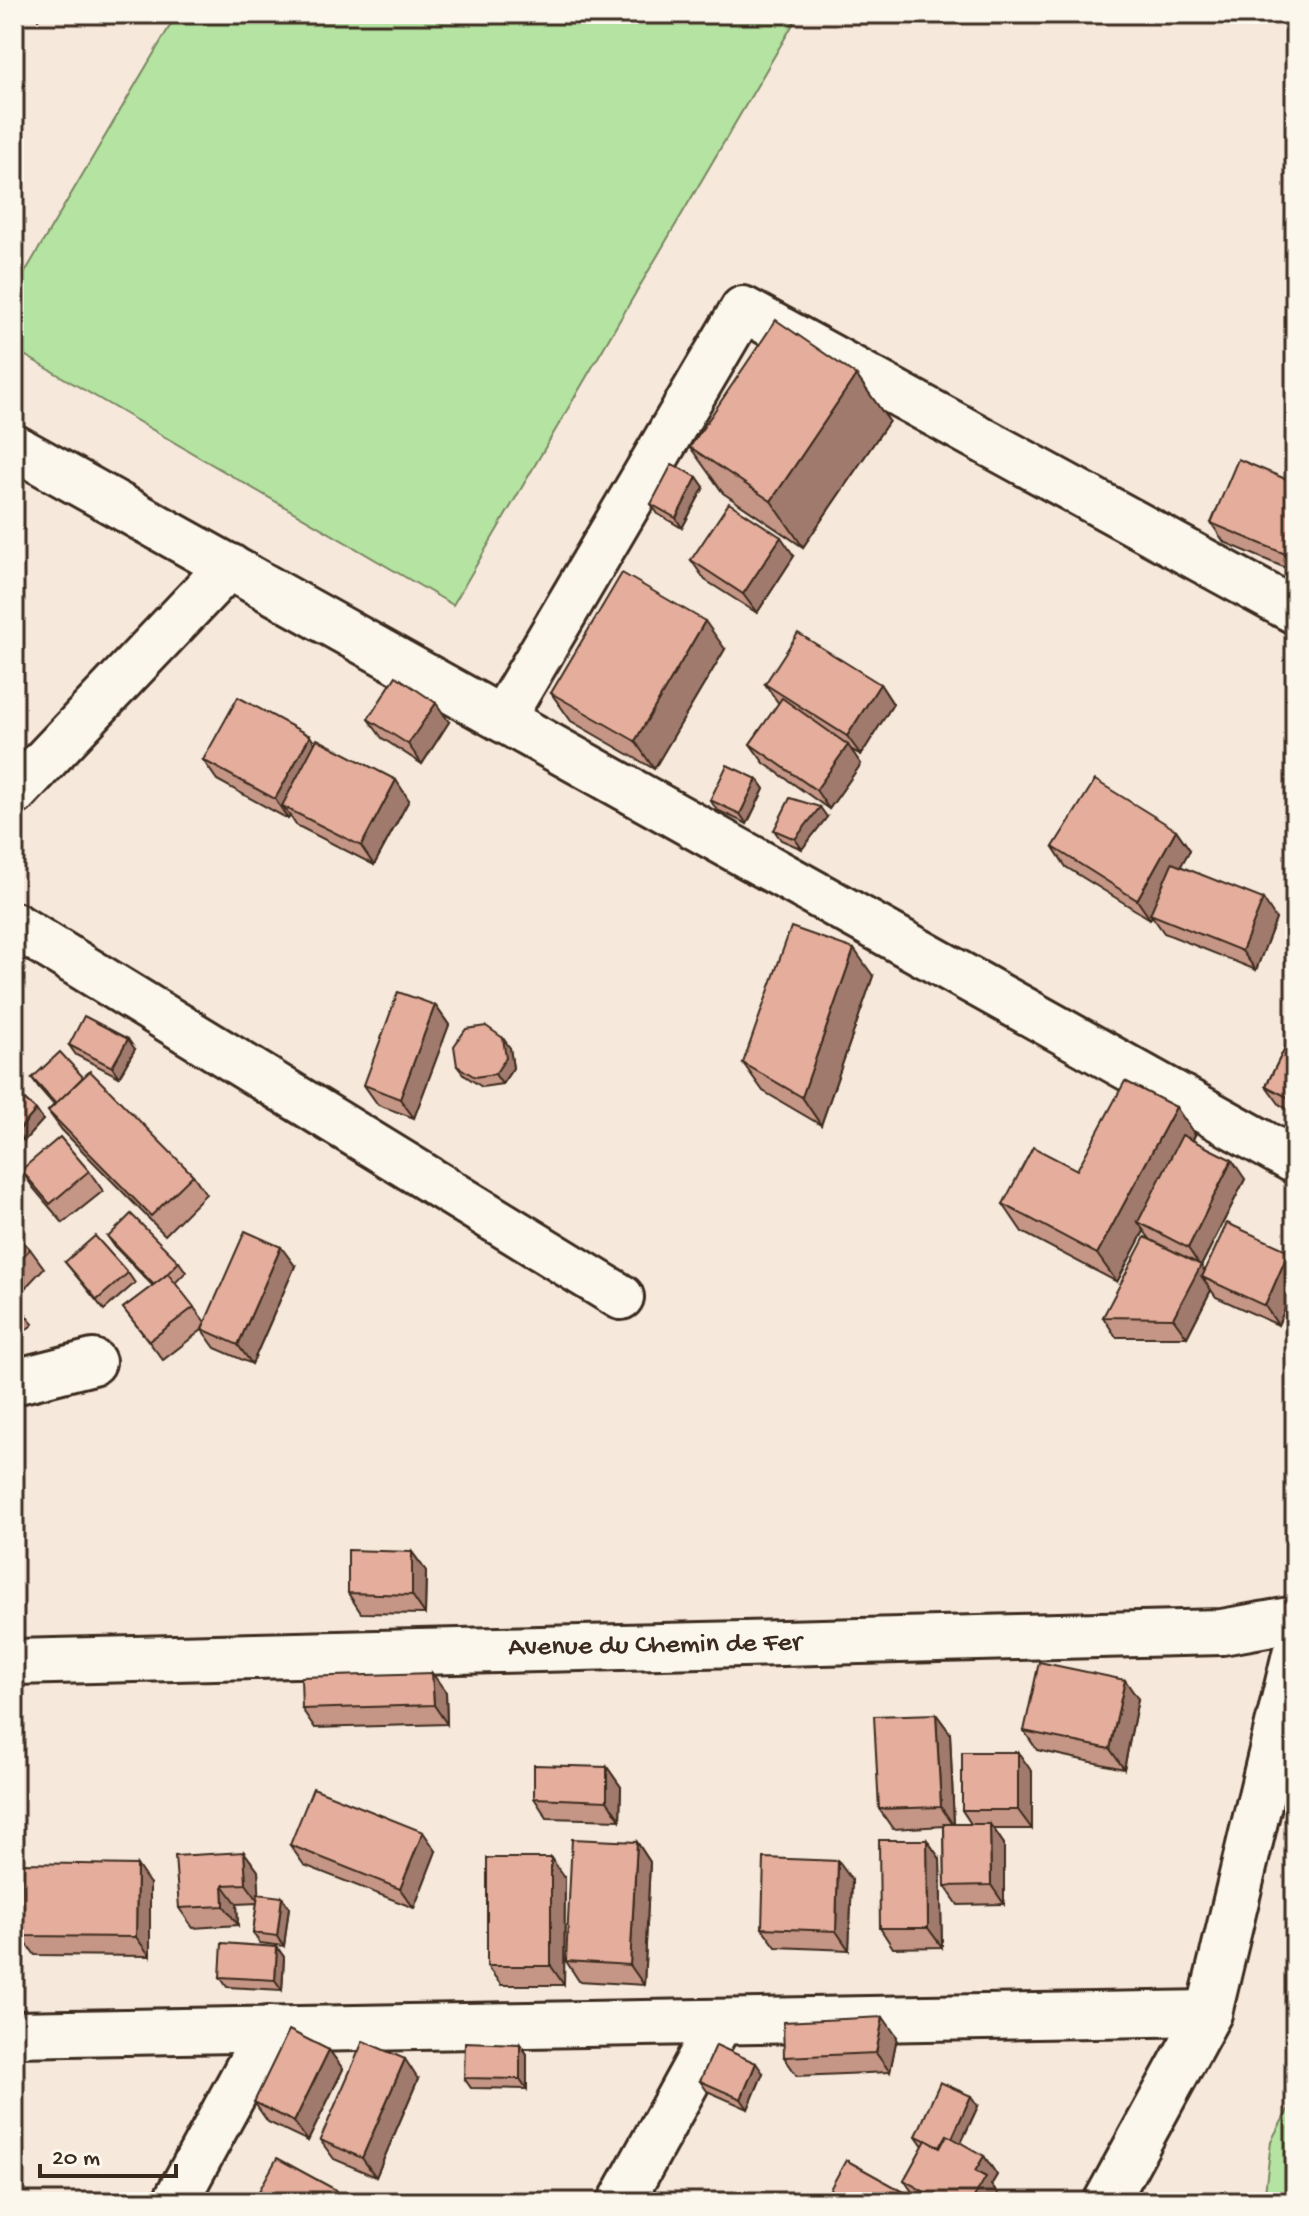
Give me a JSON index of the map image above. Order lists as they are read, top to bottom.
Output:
{
  "streets": {
    "street": ["Avenue du Chemin de Fer"]
  },
  "scale_bar": "20 m"
}
